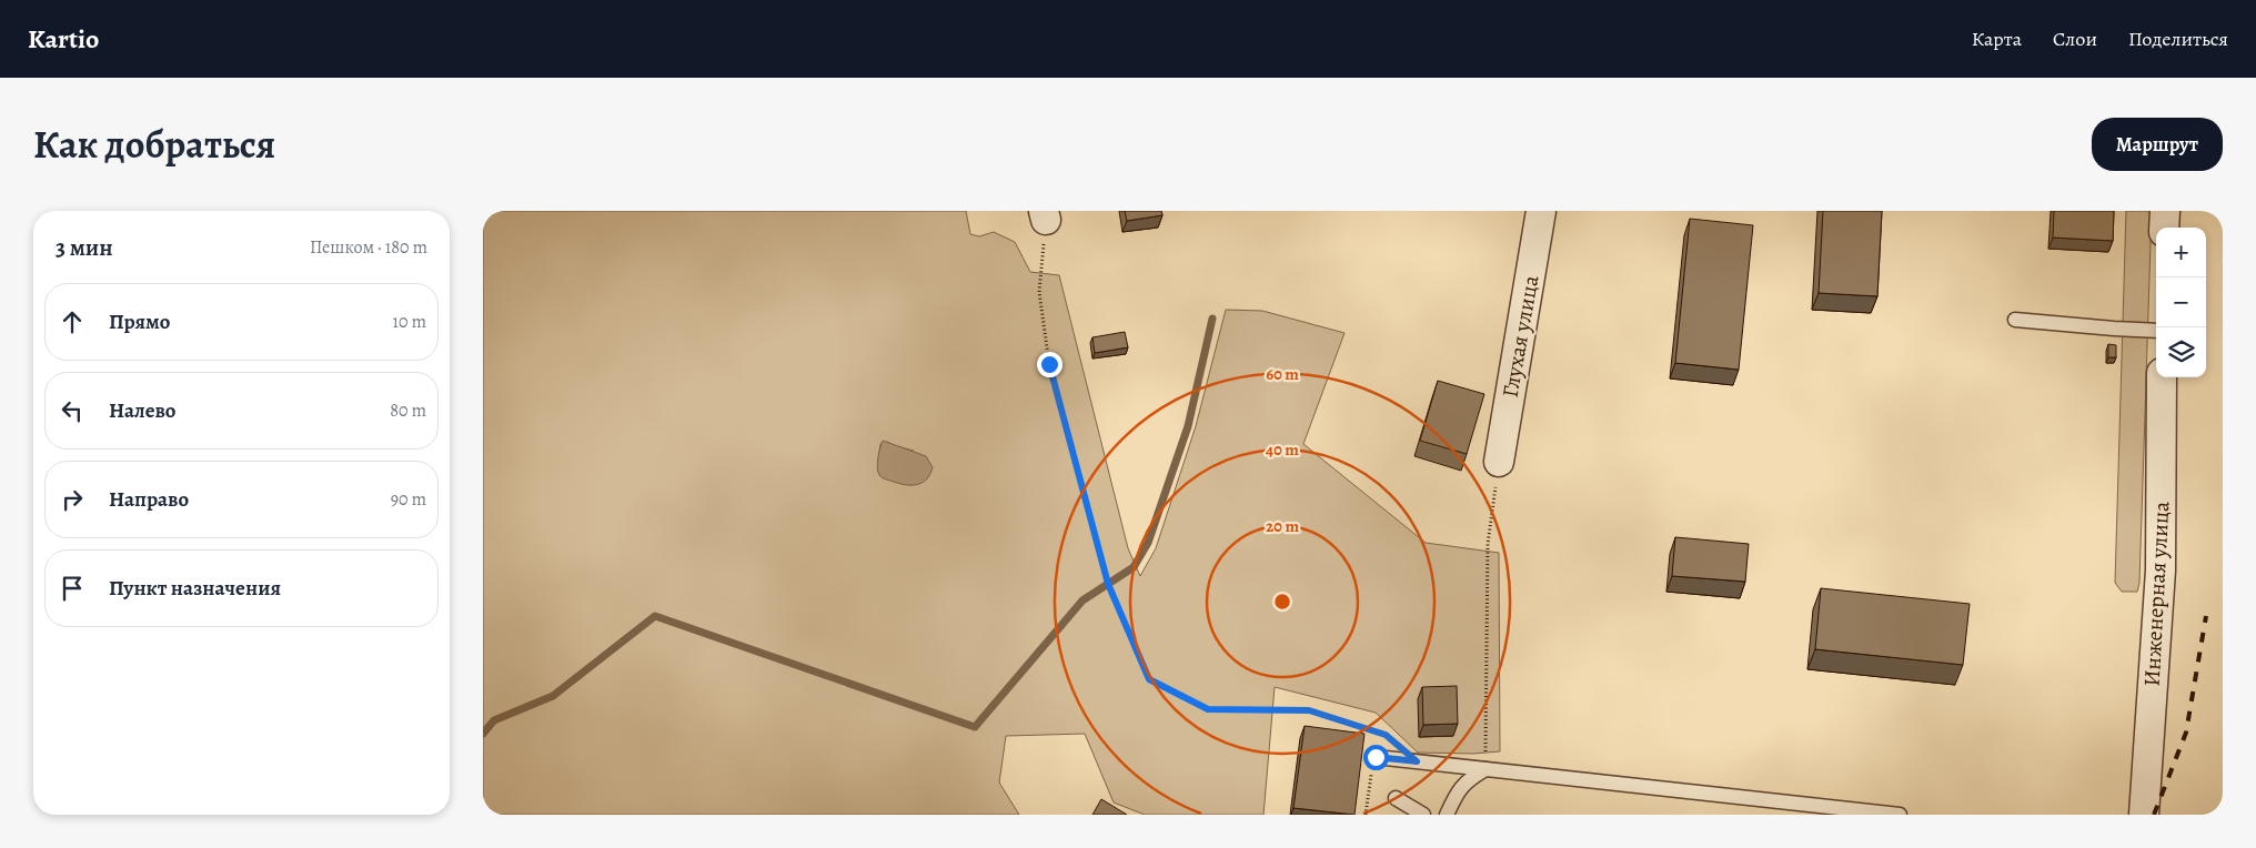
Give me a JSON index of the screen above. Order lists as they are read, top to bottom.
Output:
{
  "streets": {
    "street": ["Глухая улица", "Инженерная улица"]
  },
  "page": {
    "header": "Kartio",
    "nav": ["Карта", "Слои", "Поделиться"],
    "title": "Как добраться",
    "buttons": "Маршрут",
    "heading": ["3 мин", "Пешком · 180 m"],
    "map_buttons": ["+", "−"],
    "list": [
      ["Прямо", "10 m"],
      ["Налево", "80 m"],
      ["Направо", "90 m"],
      "Пункт назначения"
    ]
  },
  "rings": ["60 m", "40 m", "20 m"]
}
